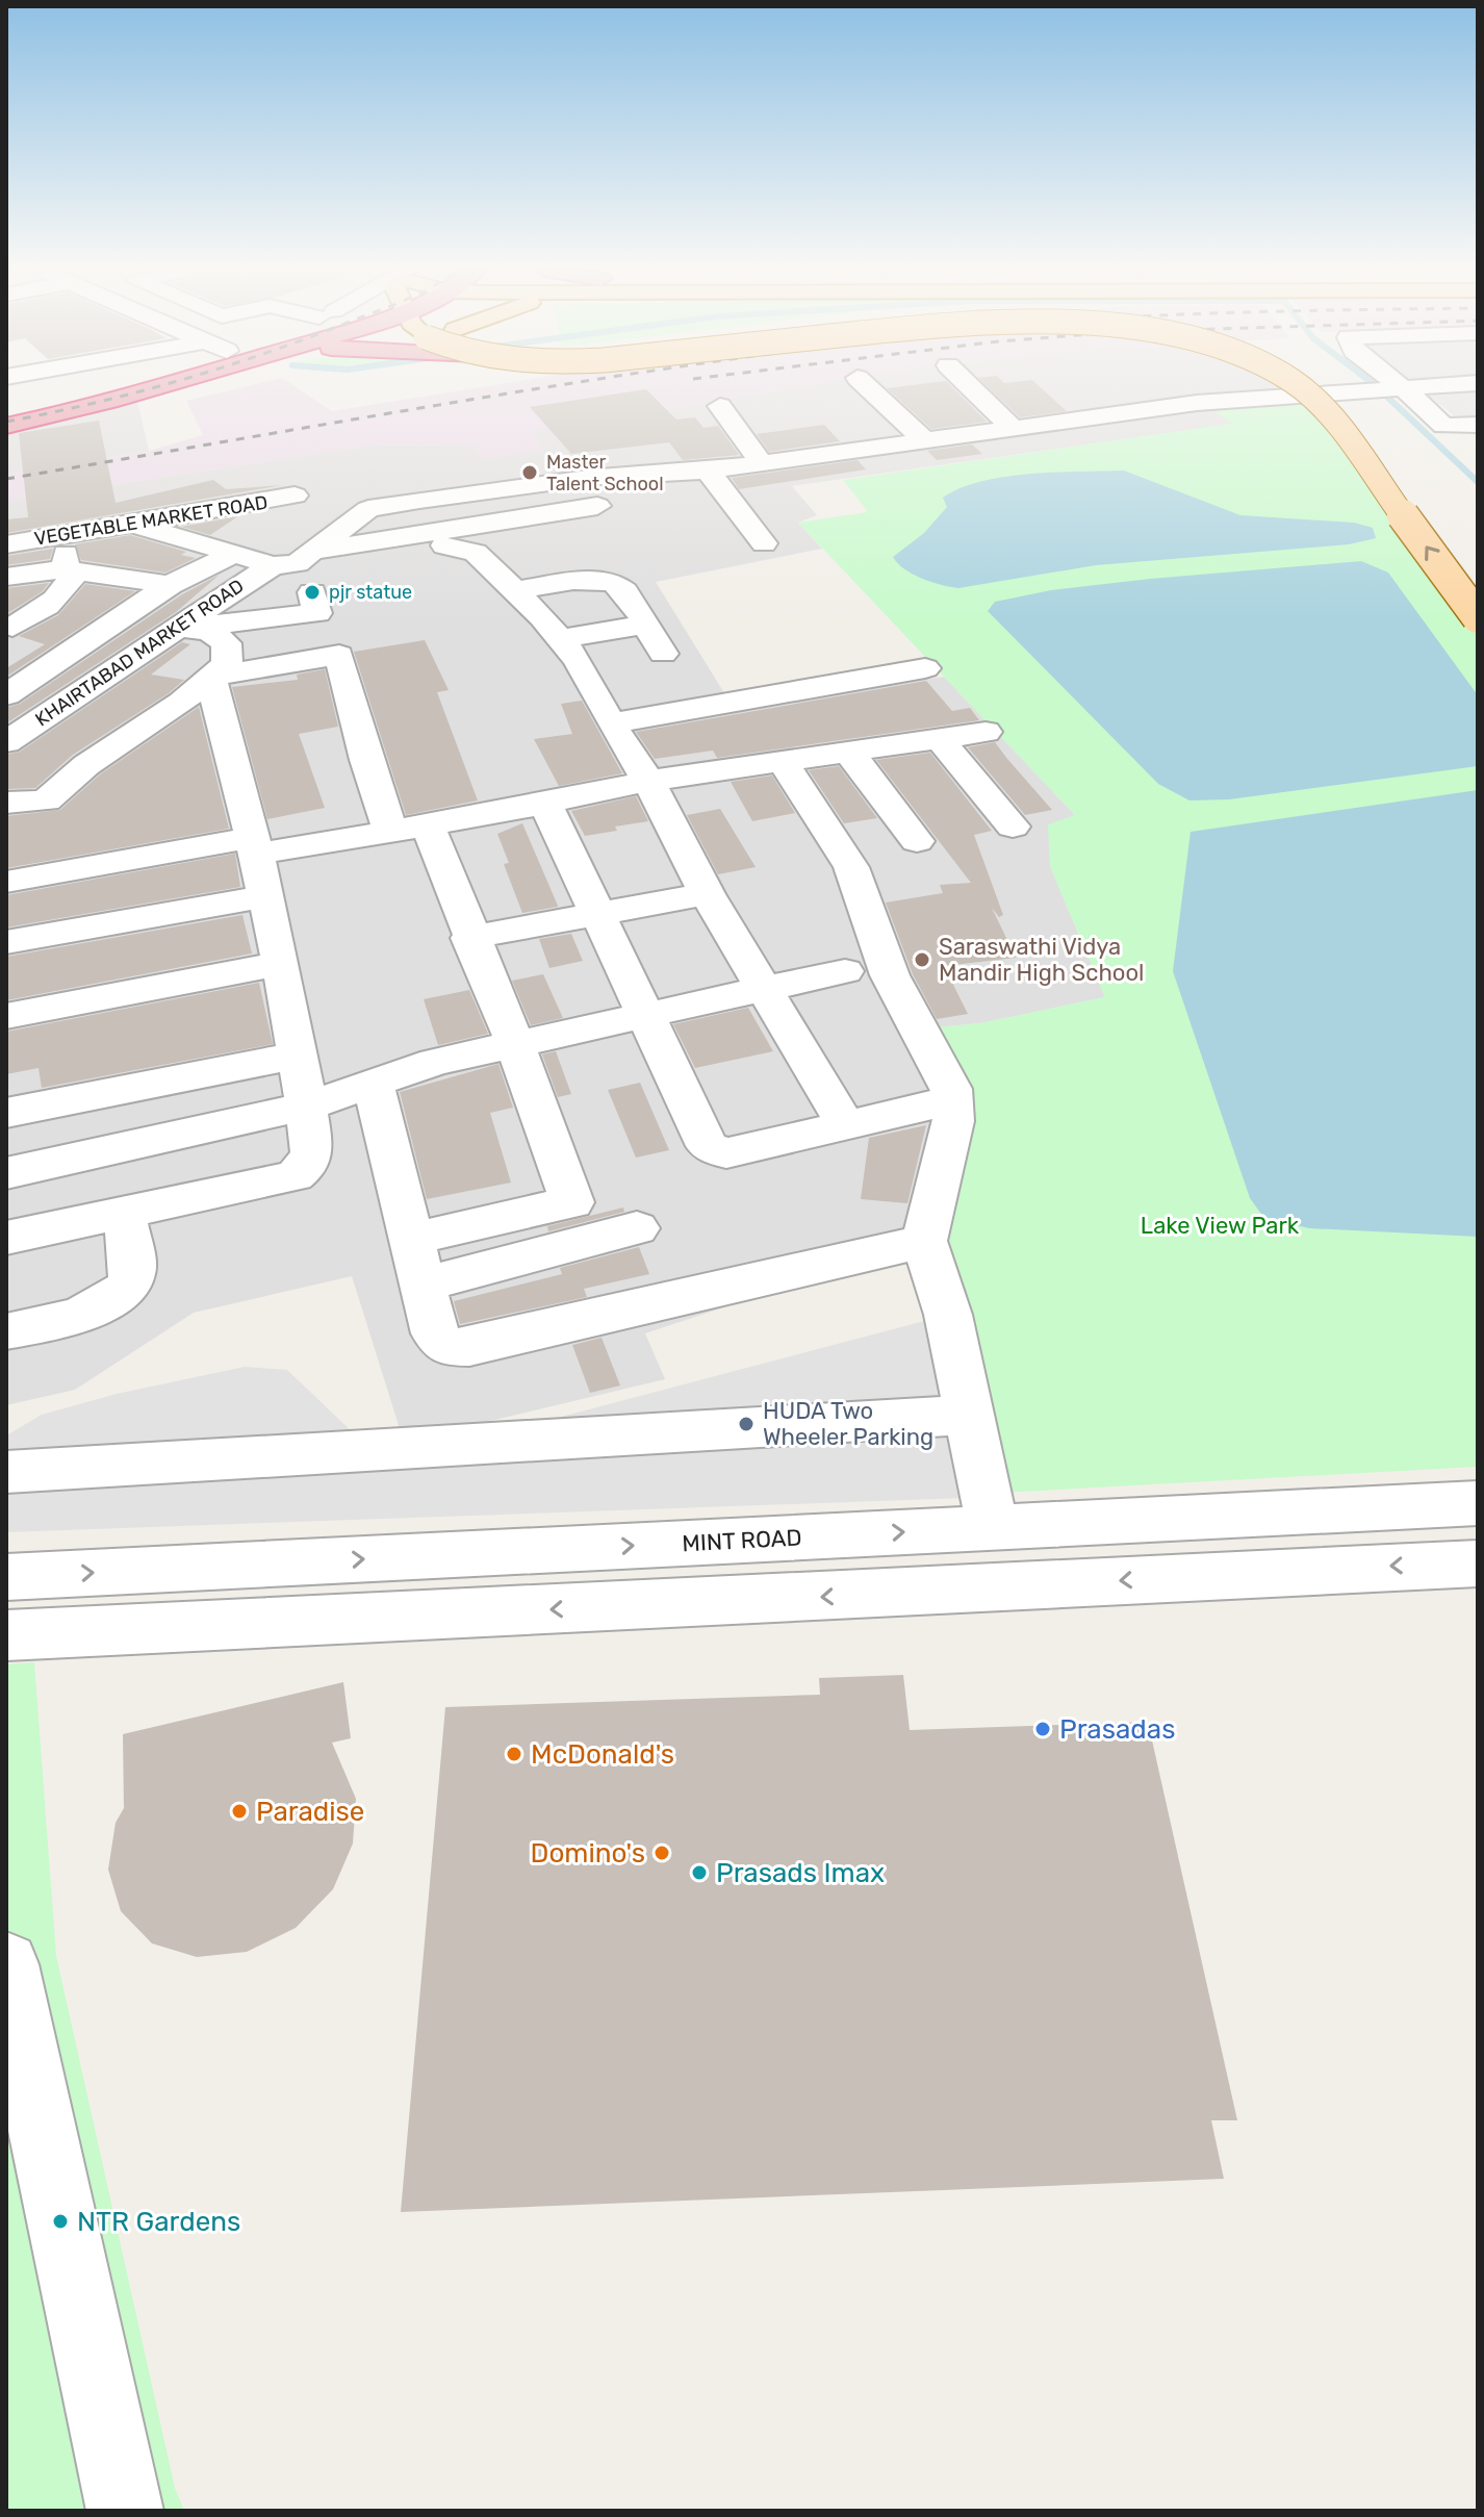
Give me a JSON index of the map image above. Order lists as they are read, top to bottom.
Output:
{
  "streets": {
    "street": ["VEGETABLE MARKET ROAD", "KHAIRTABAD MARKET ROAD", "MINT ROAD"]
  },
  "crossings": [
    ["VEGETABLE MARKET ROAD", "KHAIRTABAD MARKET ROAD"]
  ],
  "parks": ["Lake View Park"],
  "places": [
    "Master Talent School",
    "pjr statue",
    "Saraswathi Vidya Mandir High School",
    "HUDA Two Wheeler Parking",
    "Prasadas",
    "McDonald's",
    "Paradise",
    "Domino's",
    "Prasads Imax",
    "NTR Gardens"
  ]
}
